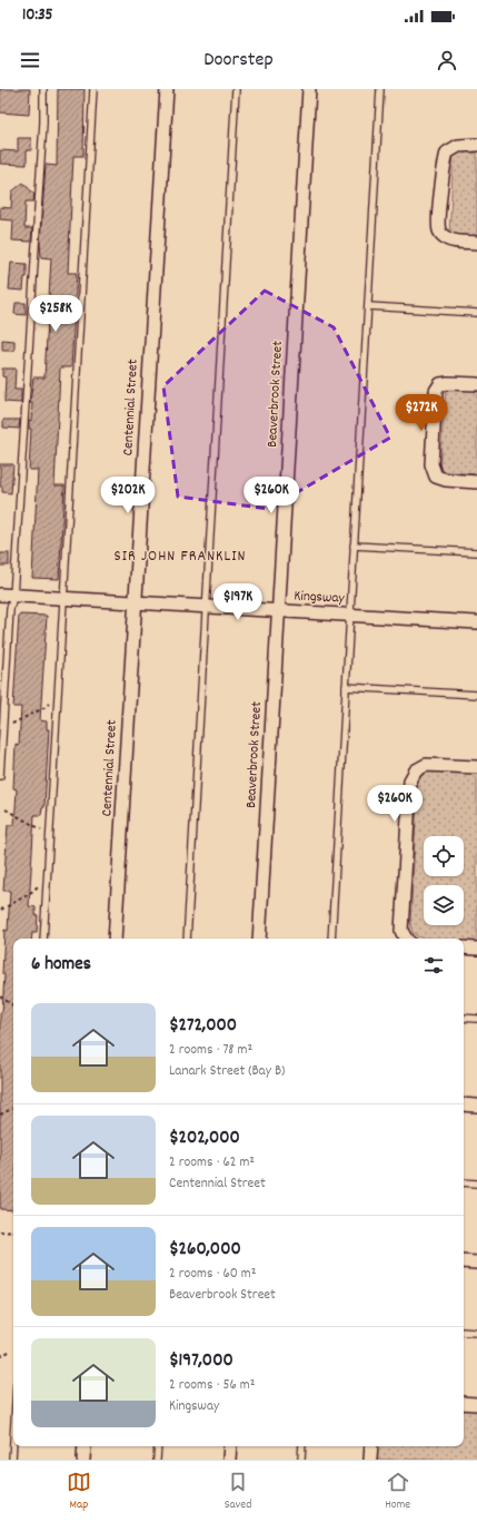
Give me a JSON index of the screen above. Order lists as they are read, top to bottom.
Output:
{
  "streets": {
    "street": ["Beaverbrook Street", "Centennial Street", "Kingsway"]
  },
  "crossings": [
    ["Beaverbrook Street", "Kingsway"],
    ["Centennial Street", "Kingsway"]
  ],
  "districts": ["SIR JOHN FRANKLIN"],
  "page": {
    "status": "10:35",
    "header": "Doorstep",
    "price": [
      "$258K",
      "$272K",
      "$202K",
      "$260K",
      "$197K",
      "$260K"
    ],
    "heading": "6 homes",
    "list": [
      {
        "name": "$272,000",
        "note": "2 rooms · 78 m² · Lanark Street (Bay B)"
      },
      {
        "name": "$202,000",
        "note": "2 rooms · 62 m² · Centennial Street"
      },
      {
        "name": "$260,000",
        "note": "2 rooms · 60 m² · Beaverbrook Street"
      },
      {
        "name": "$197,000",
        "note": "2 rooms · 56 m² · Kingsway"
      }
    ],
    "tabs": ["Map", "Saved", "Home"]
  }
}
